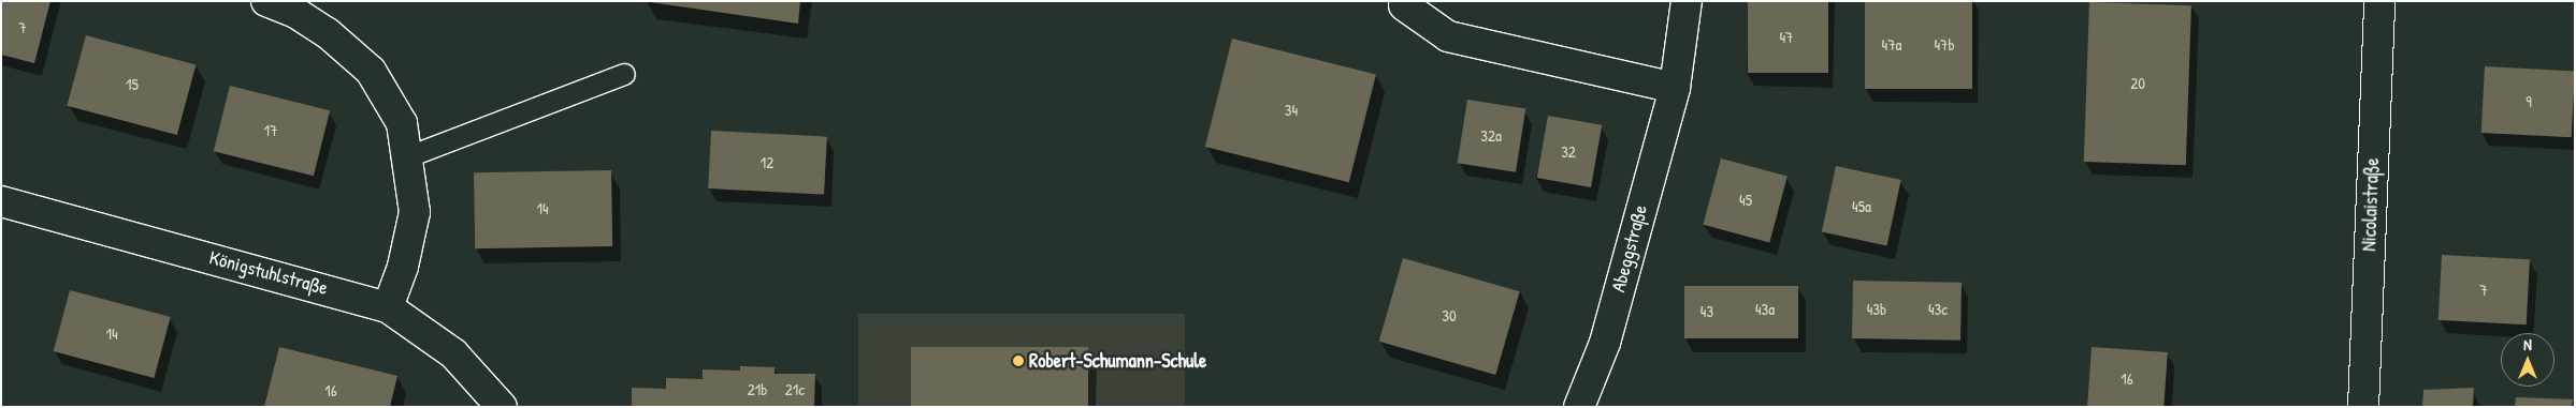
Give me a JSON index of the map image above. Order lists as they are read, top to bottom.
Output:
{
  "streets": {
    "street": ["Nicolaistraße", "Abeggstraße", "Königstuhlstraße"]
  },
  "places": ["Robert-Schumann-Schule"],
  "house_numbers": [
    "7",
    "47",
    "47a",
    "47b",
    "20",
    "15",
    "9",
    "34",
    "17",
    "32a",
    "32",
    "12",
    "45",
    "45a",
    "14",
    "7",
    "43a",
    "43b",
    "43c",
    "43",
    "30",
    "14",
    "16",
    "21b",
    "21c",
    "16"
  ],
  "north": "top"
}
